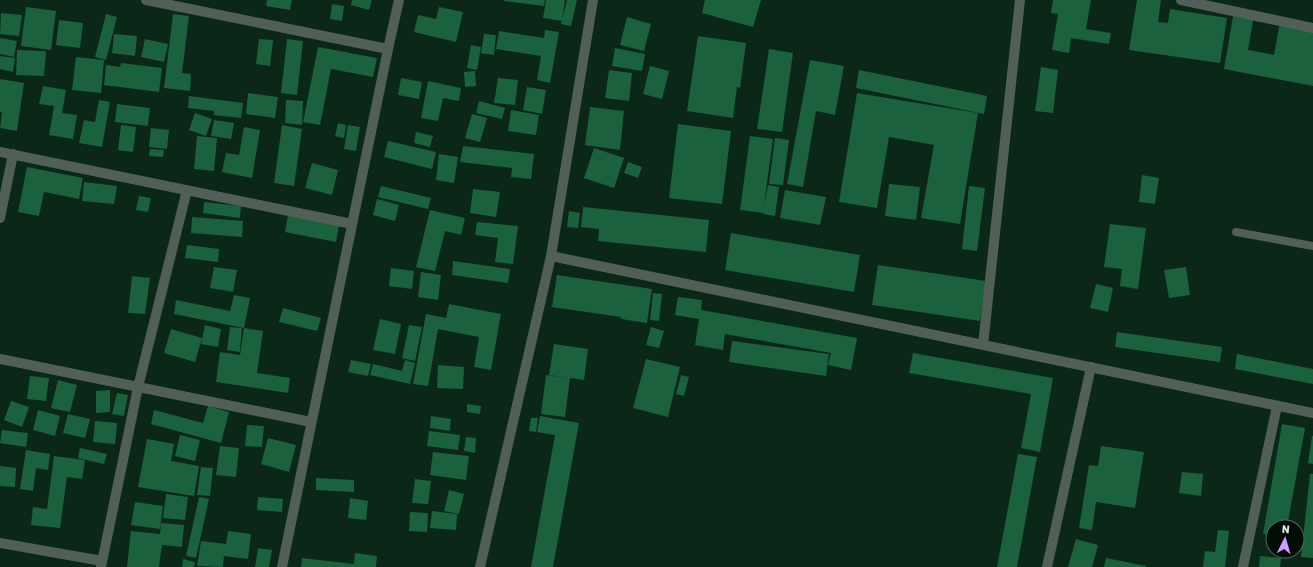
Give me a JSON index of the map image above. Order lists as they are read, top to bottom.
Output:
{
  "north": "top"
}
